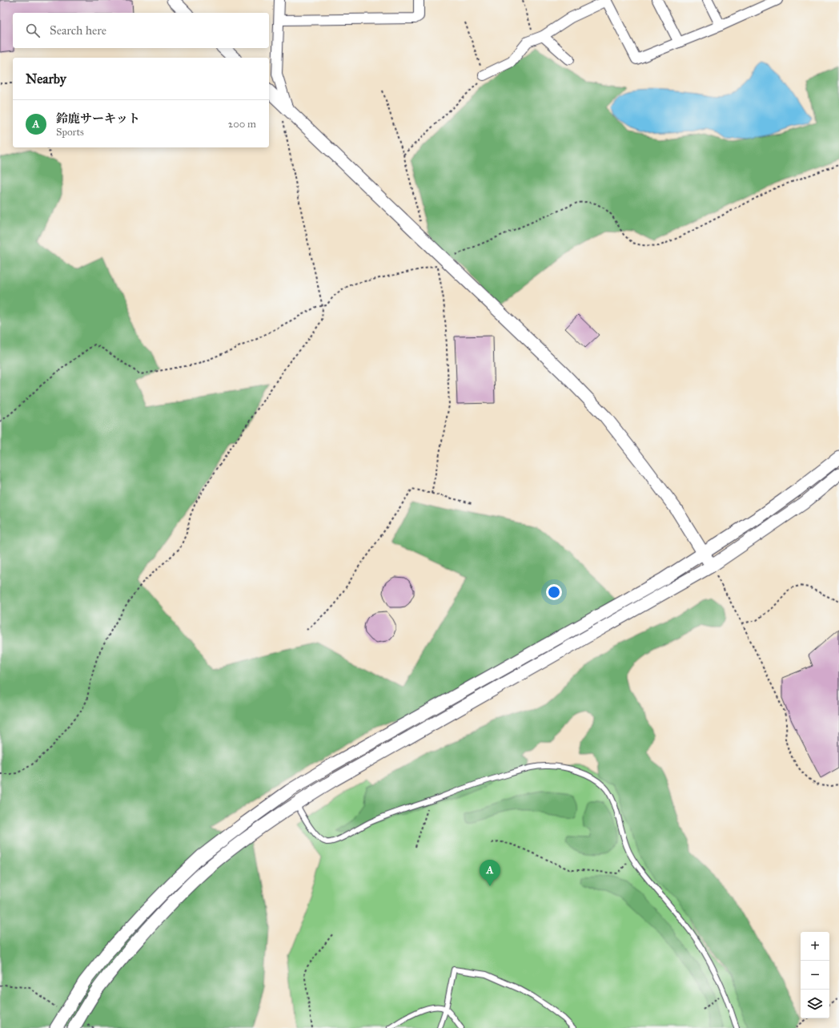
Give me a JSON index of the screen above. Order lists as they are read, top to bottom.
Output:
{
  "page": {
    "search": "Search here",
    "heading": "Nearby",
    "list": [
      {
        "mark": "A",
        "name": "鈴鹿サーキット",
        "note": "Sports",
        "value": "200 m"
      }
    ],
    "pins": "A",
    "map_buttons": ["+", "−"]
  }
}
